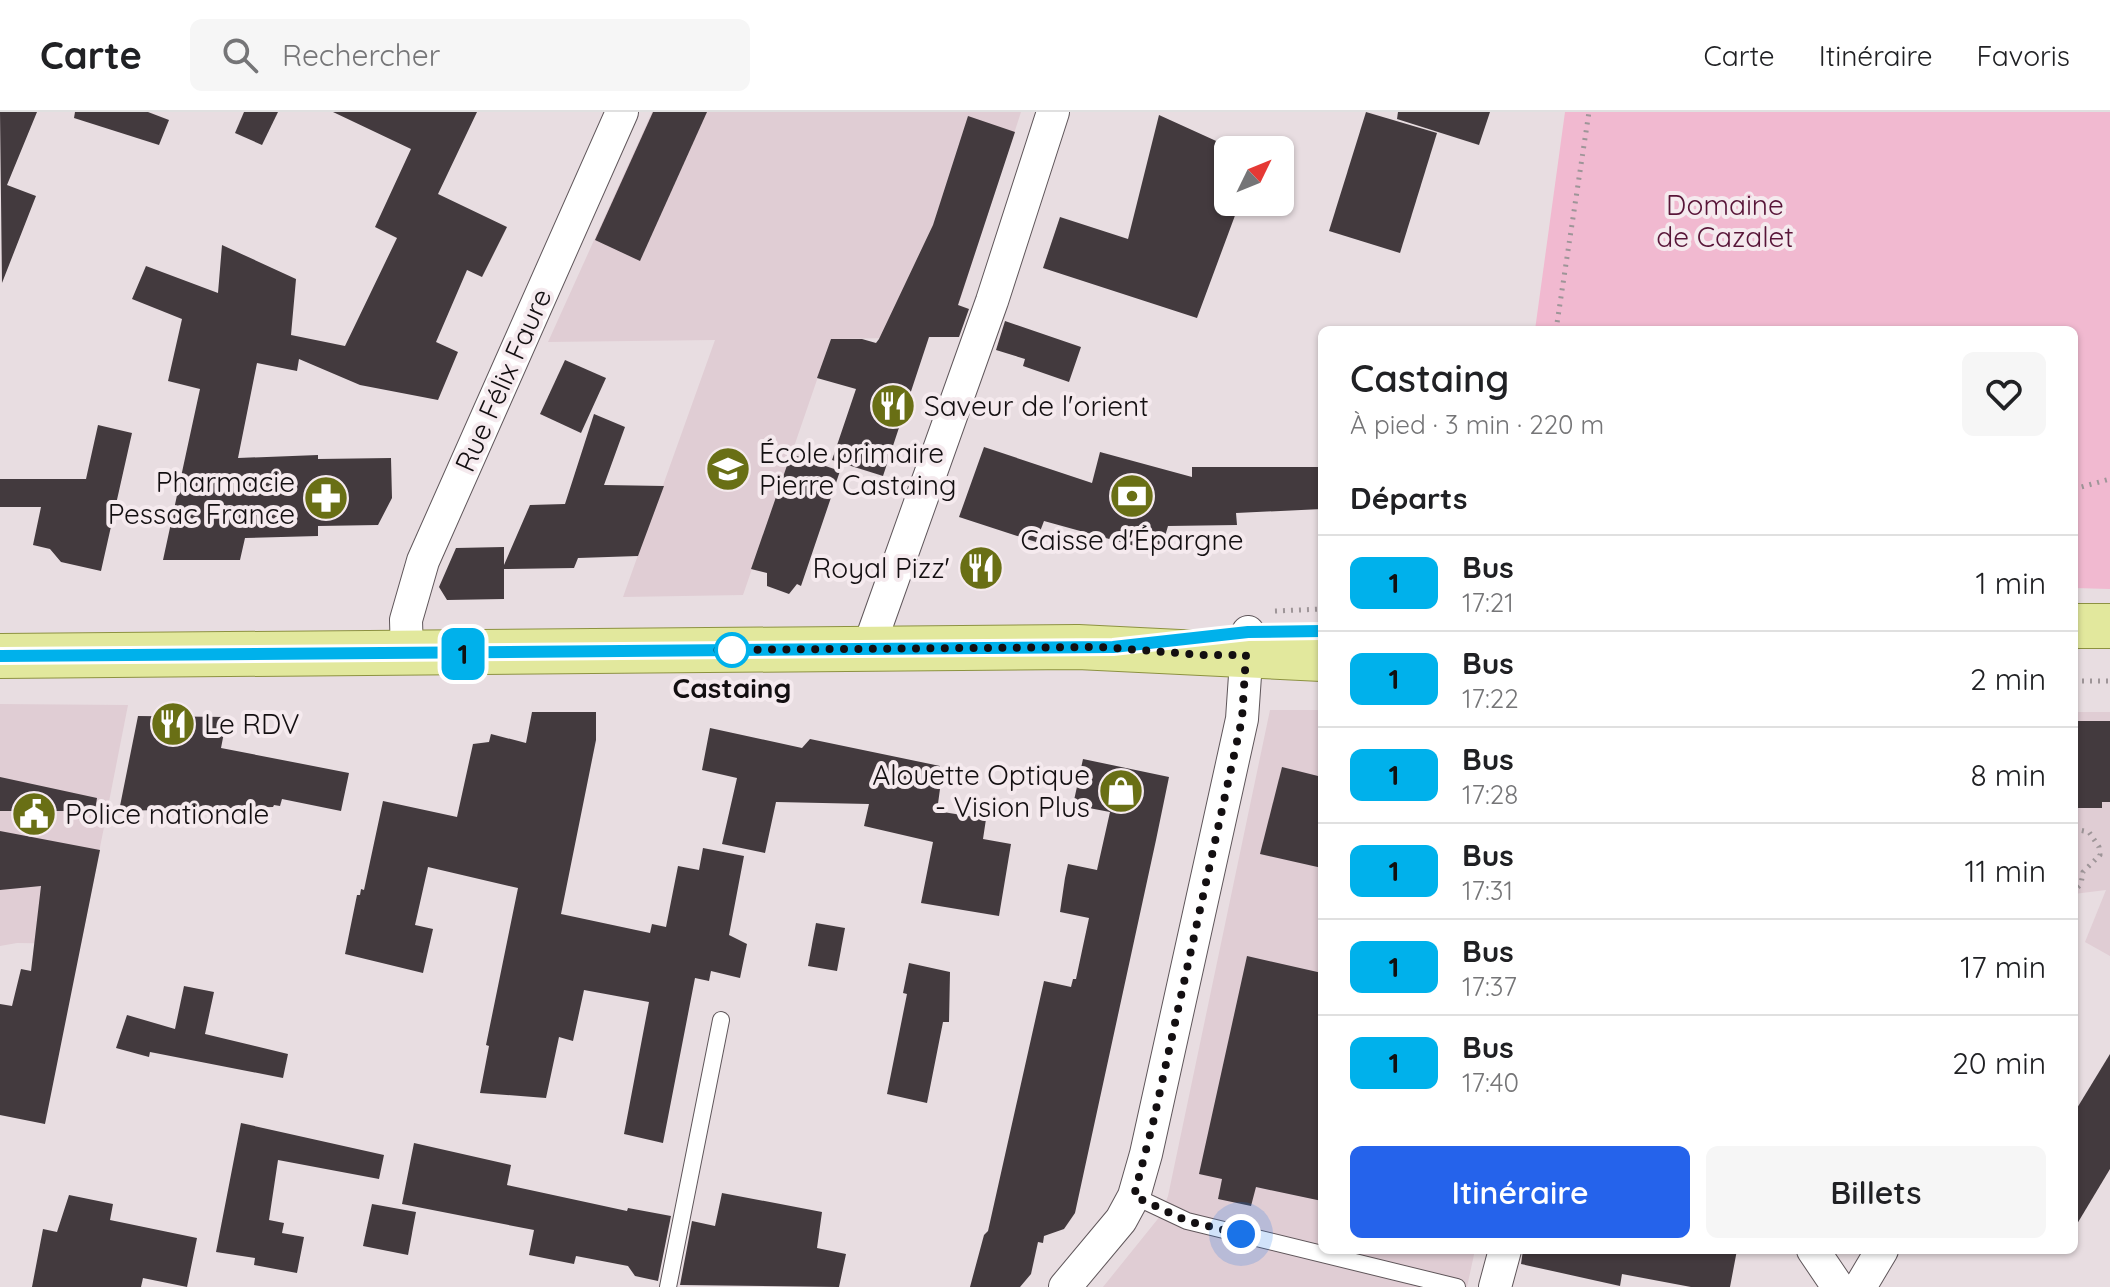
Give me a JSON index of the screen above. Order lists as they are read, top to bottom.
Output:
{
  "streets": {
    "street": ["Rue Félix Faure"]
  },
  "parks": ["Domaine de Cazalet"],
  "places": {
    "restaurant": ["Saveur de l'orient", "Royal Pizz'", "Le RDV"],
    "school or university": ["École primaire Pierre Castaing"],
    "bank": ["Caisse d'Épargne"],
    "pharmacy": ["Pharmacie Pessac France"],
    "other": ["Castaing"],
    "shop": ["Alouette Optique - Vision Plus"],
    "public building": ["Police nationale"]
  },
  "lines": ["bus line 1"],
  "north": "top right",
  "page": {
    "header": "Carte",
    "search": "Rechercher",
    "nav": ["Carte", "Itinéraire", "Favoris"],
    "on_map": "1",
    "heading": [
      ["Castaing", "À pied · 3 min · 220 m"],
      "Départs"
    ],
    "list": [
      {
        "mark": "1",
        "name": "Bus",
        "note": "17:21",
        "value": "1 min"
      },
      {
        "mark": "1",
        "name": "Bus",
        "note": "17:22",
        "value": "2 min"
      },
      {
        "mark": "1",
        "name": "Bus",
        "note": "17:28",
        "value": "8 min"
      },
      {
        "mark": "1",
        "name": "Bus",
        "note": "17:31",
        "value": "11 min"
      },
      {
        "mark": "1",
        "name": "Bus",
        "note": "17:37",
        "value": "17 min"
      },
      {
        "mark": "1",
        "name": "Bus",
        "note": "17:40",
        "value": "20 min"
      }
    ],
    "buttons": ["Itinéraire", "Billets"]
  }
}
